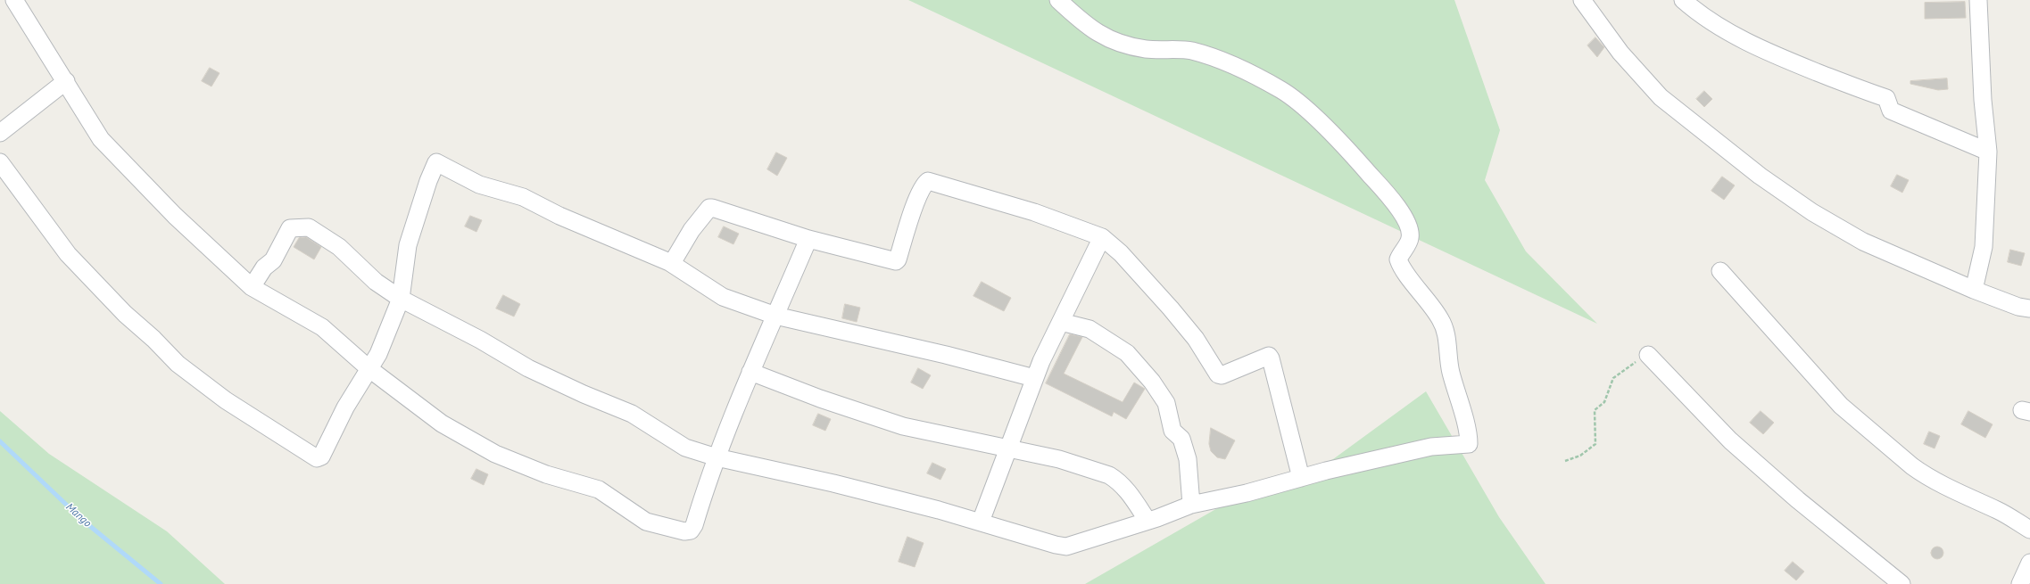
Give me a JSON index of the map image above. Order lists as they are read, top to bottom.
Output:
{
  "water": ["Mango"]
}
